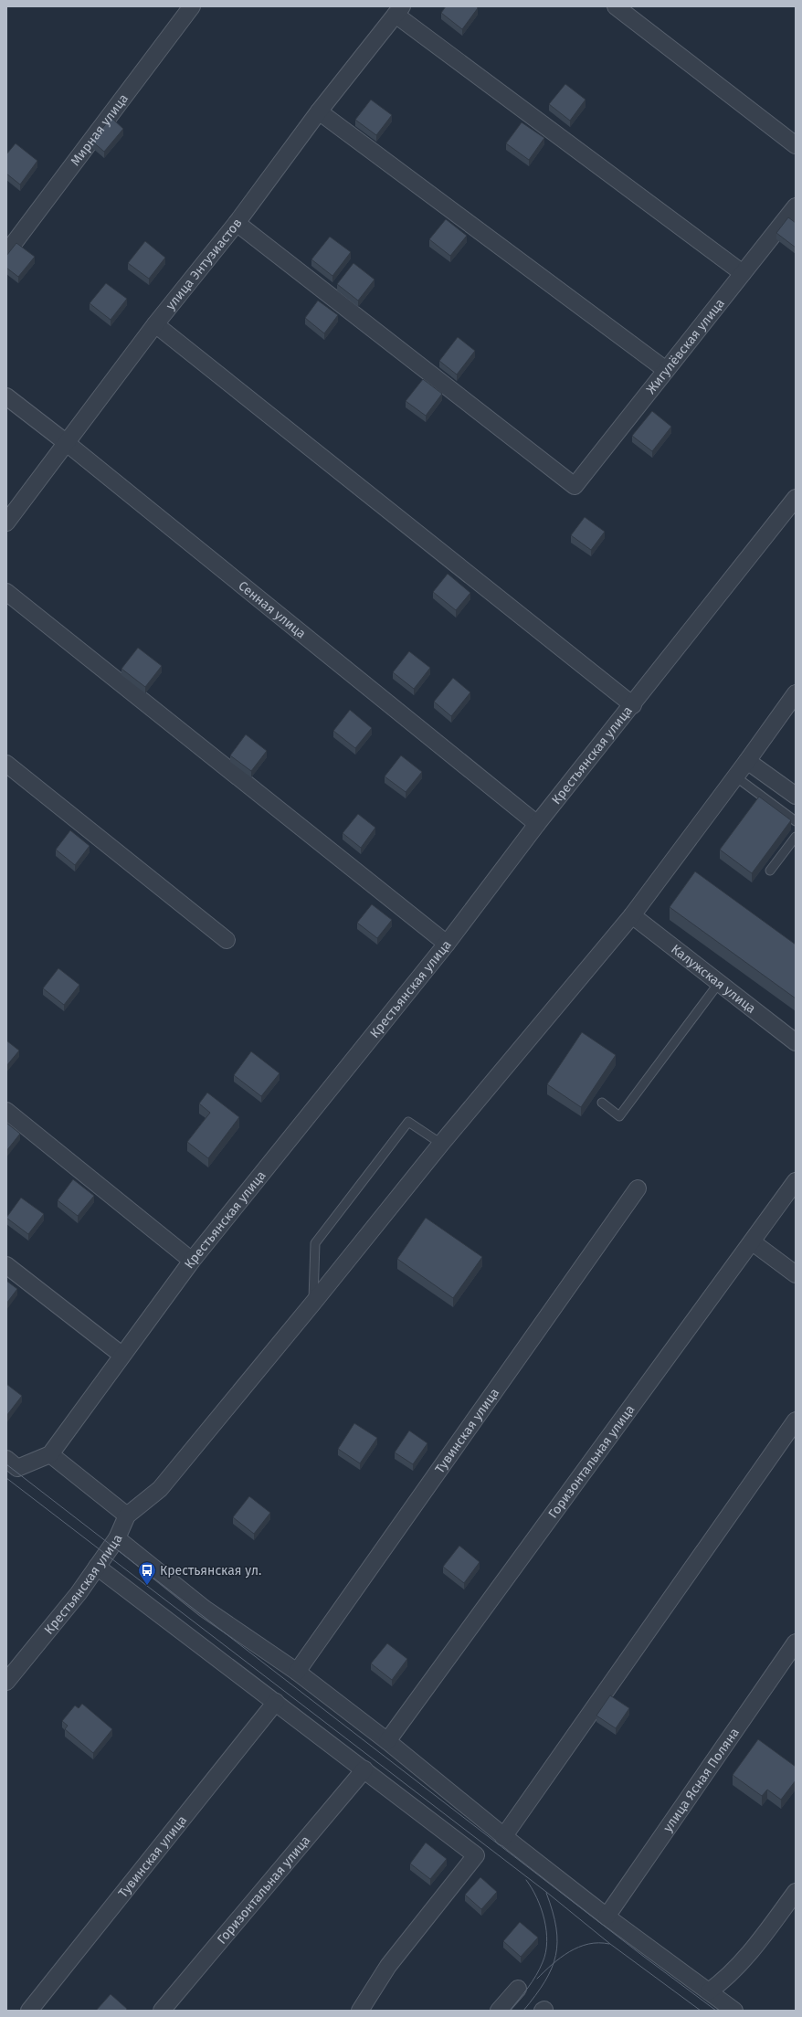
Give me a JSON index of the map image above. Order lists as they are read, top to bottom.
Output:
{
  "streets": {
    "street": [
      "Мирная улица",
      "улица Энтузиастов",
      "Жигулёвская улица",
      "Сенная улица",
      "Крестьянская улица",
      "Калужская улица",
      "Тувинская улица",
      "Горизонтальная улица",
      "улица Ясная Поляна"
    ]
  },
  "crossings": [
    ["улица Энтузиастов", "Жигулёвская улица"],
    ["улица Энтузиастов", "Сенная улица"],
    ["Сенная улица", "Крестьянская улица"],
    ["Крестьянская улица", "Калужская улица"]
  ],
  "places": {
    "bus stop": ["Крестьянская ул."]
  }
}
